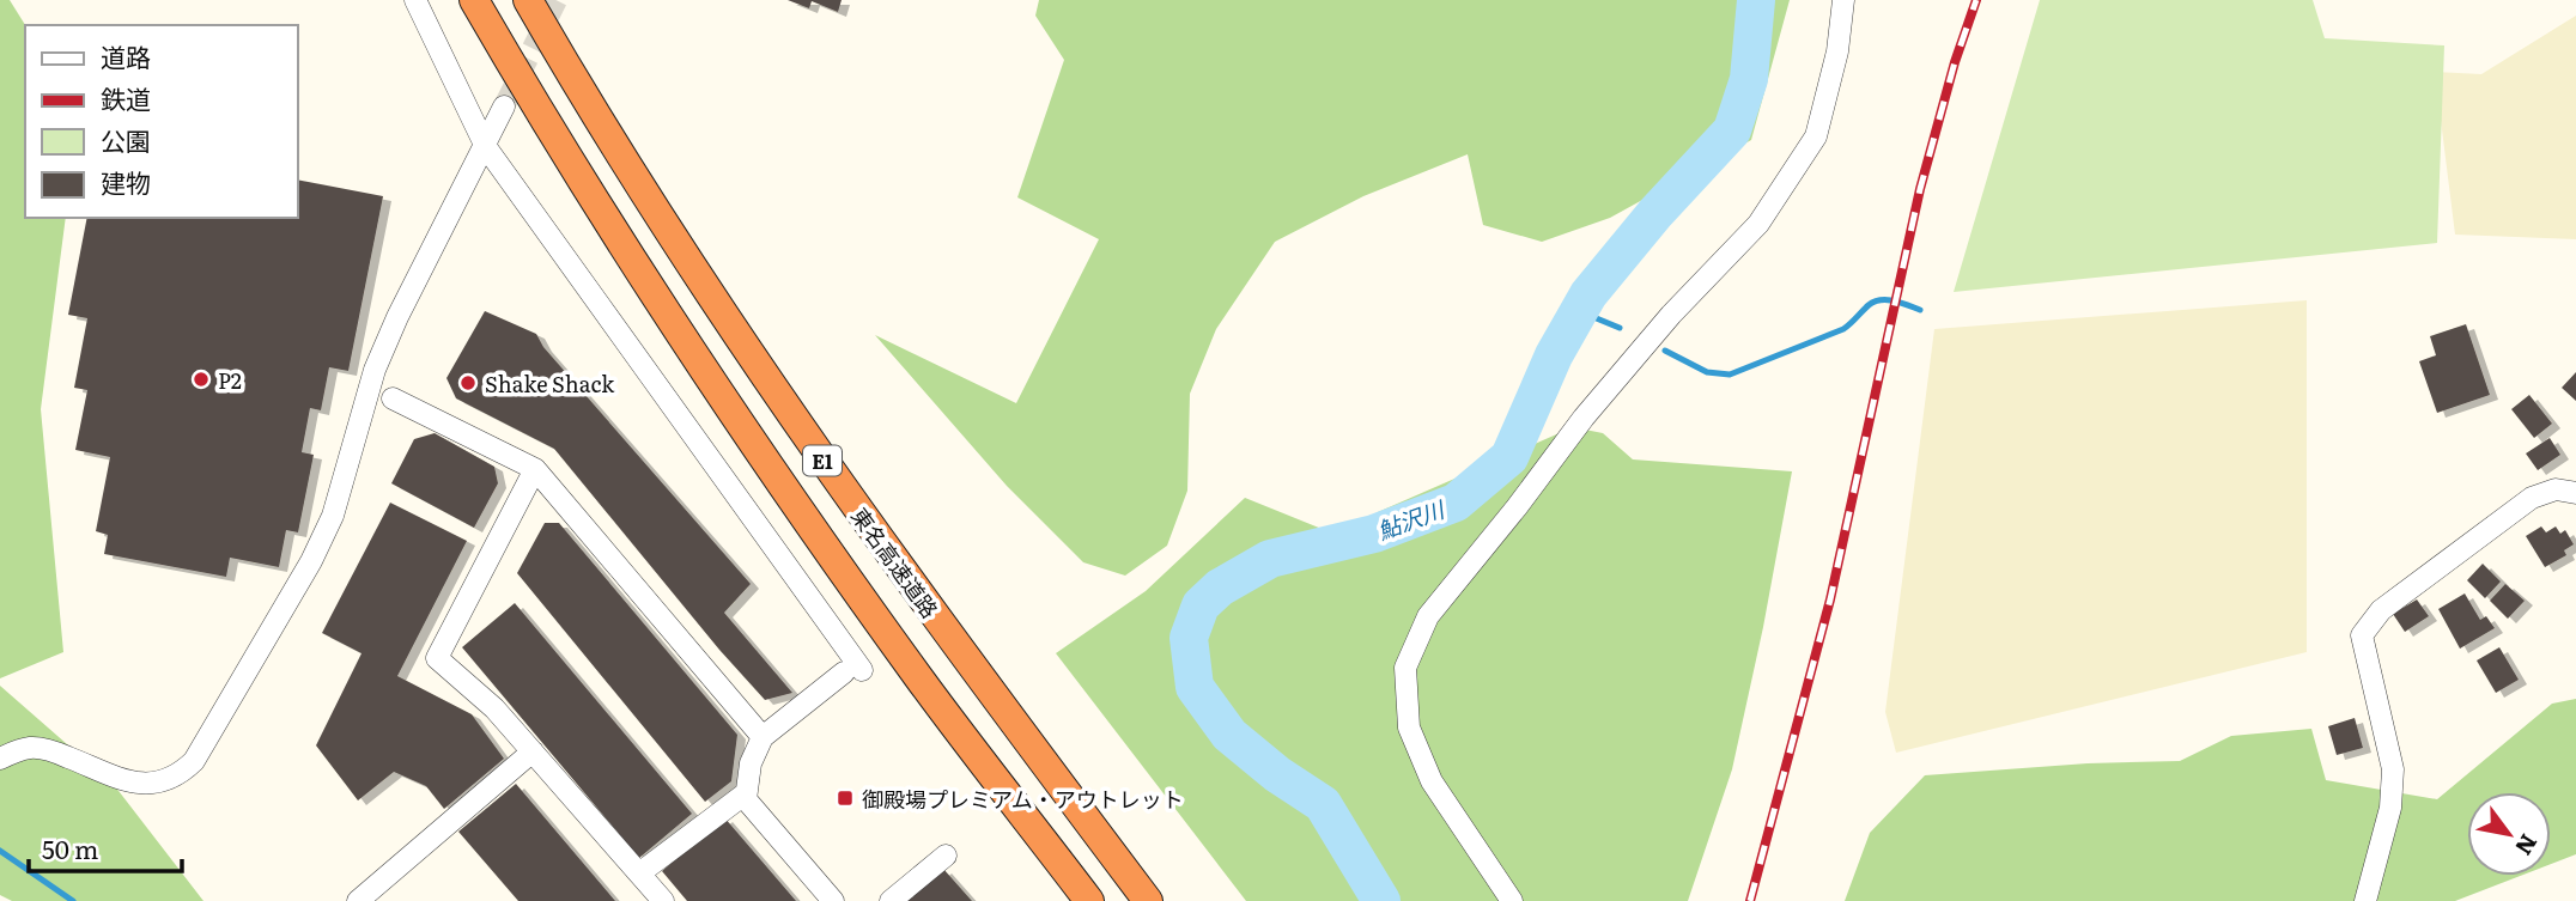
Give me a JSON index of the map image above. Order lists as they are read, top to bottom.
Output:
{
  "streets": {
    "highway": ["E1", "東名高速道路"]
  },
  "water": ["鮎沢川"],
  "places": {
    "other": ["P2", "Shake Shack"],
    "transit": ["御殿場プレミアム・アウトレット"]
  },
  "legend": [
    "道路",
    "鉄道",
    "公園",
    "建物"
  ],
  "scale_bar": "50 m",
  "north": "bottom right"
}
